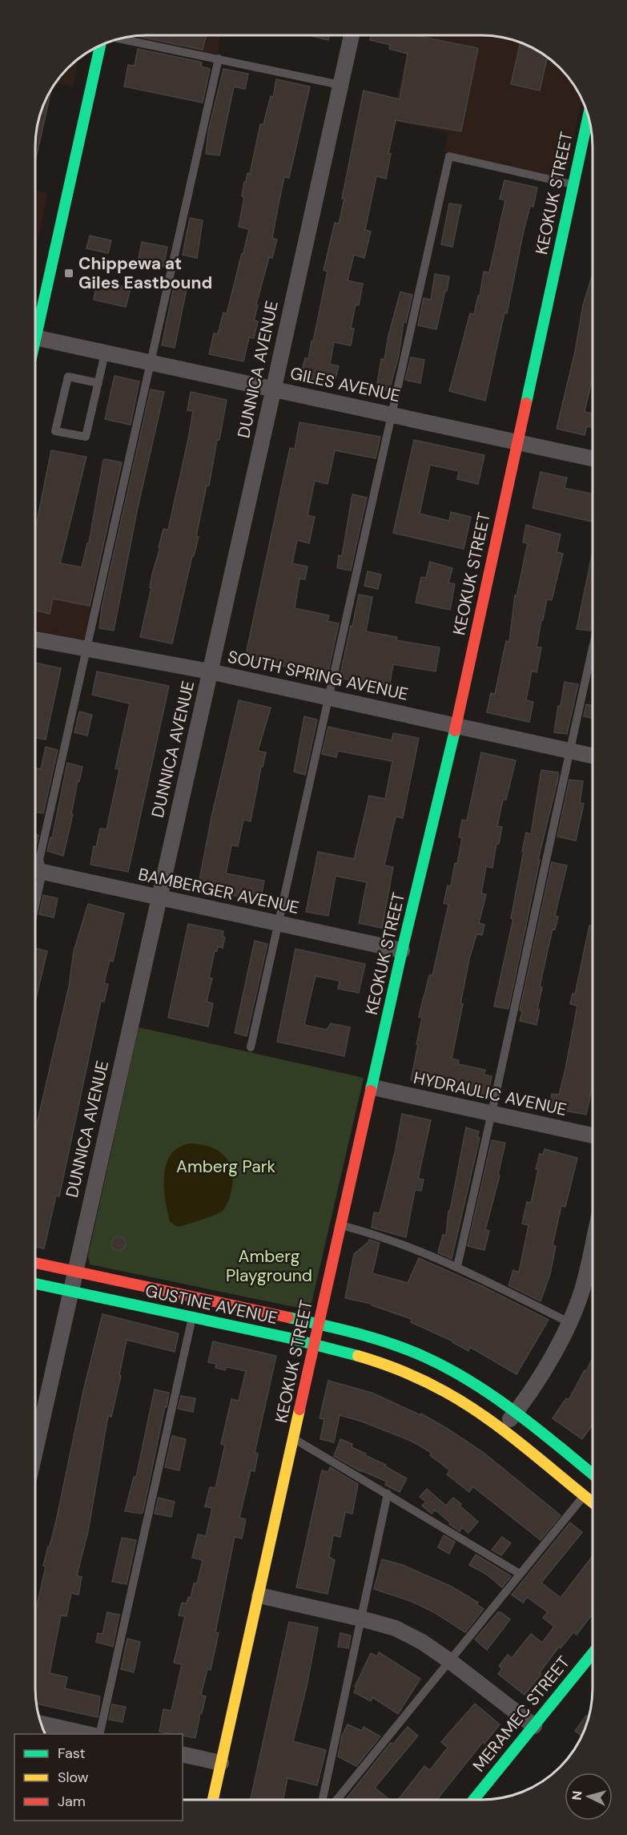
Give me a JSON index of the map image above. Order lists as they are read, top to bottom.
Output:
{
  "streets": {
    "street": [
      "KEOKUK STREET",
      "DUNNICA AVENUE",
      "GILES AVENUE",
      "SOUTH SPRING AVENUE",
      "BAMBERGER AVENUE",
      "HYDRAULIC AVENUE",
      "GUSTINE AVENUE",
      "MERAMEC STREET"
    ]
  },
  "crossings": [
    ["KEOKUK STREET", "GILES AVENUE"],
    ["KEOKUK STREET", "SOUTH SPRING AVENUE"],
    ["KEOKUK STREET", "BAMBERGER AVENUE"],
    ["KEOKUK STREET", "HYDRAULIC AVENUE"],
    ["KEOKUK STREET", "GUSTINE AVENUE"],
    ["DUNNICA AVENUE", "GILES AVENUE"],
    ["DUNNICA AVENUE", "SOUTH SPRING AVENUE"],
    ["DUNNICA AVENUE", "BAMBERGER AVENUE"],
    ["DUNNICA AVENUE", "GUSTINE AVENUE"]
  ],
  "parks": ["Amberg Park", "Amberg Playground"],
  "places": {
    "transit": ["Chippewa at Giles Eastbound"]
  },
  "legend": ["Fast", "Slow", "Jam"],
  "north": "left"
}
